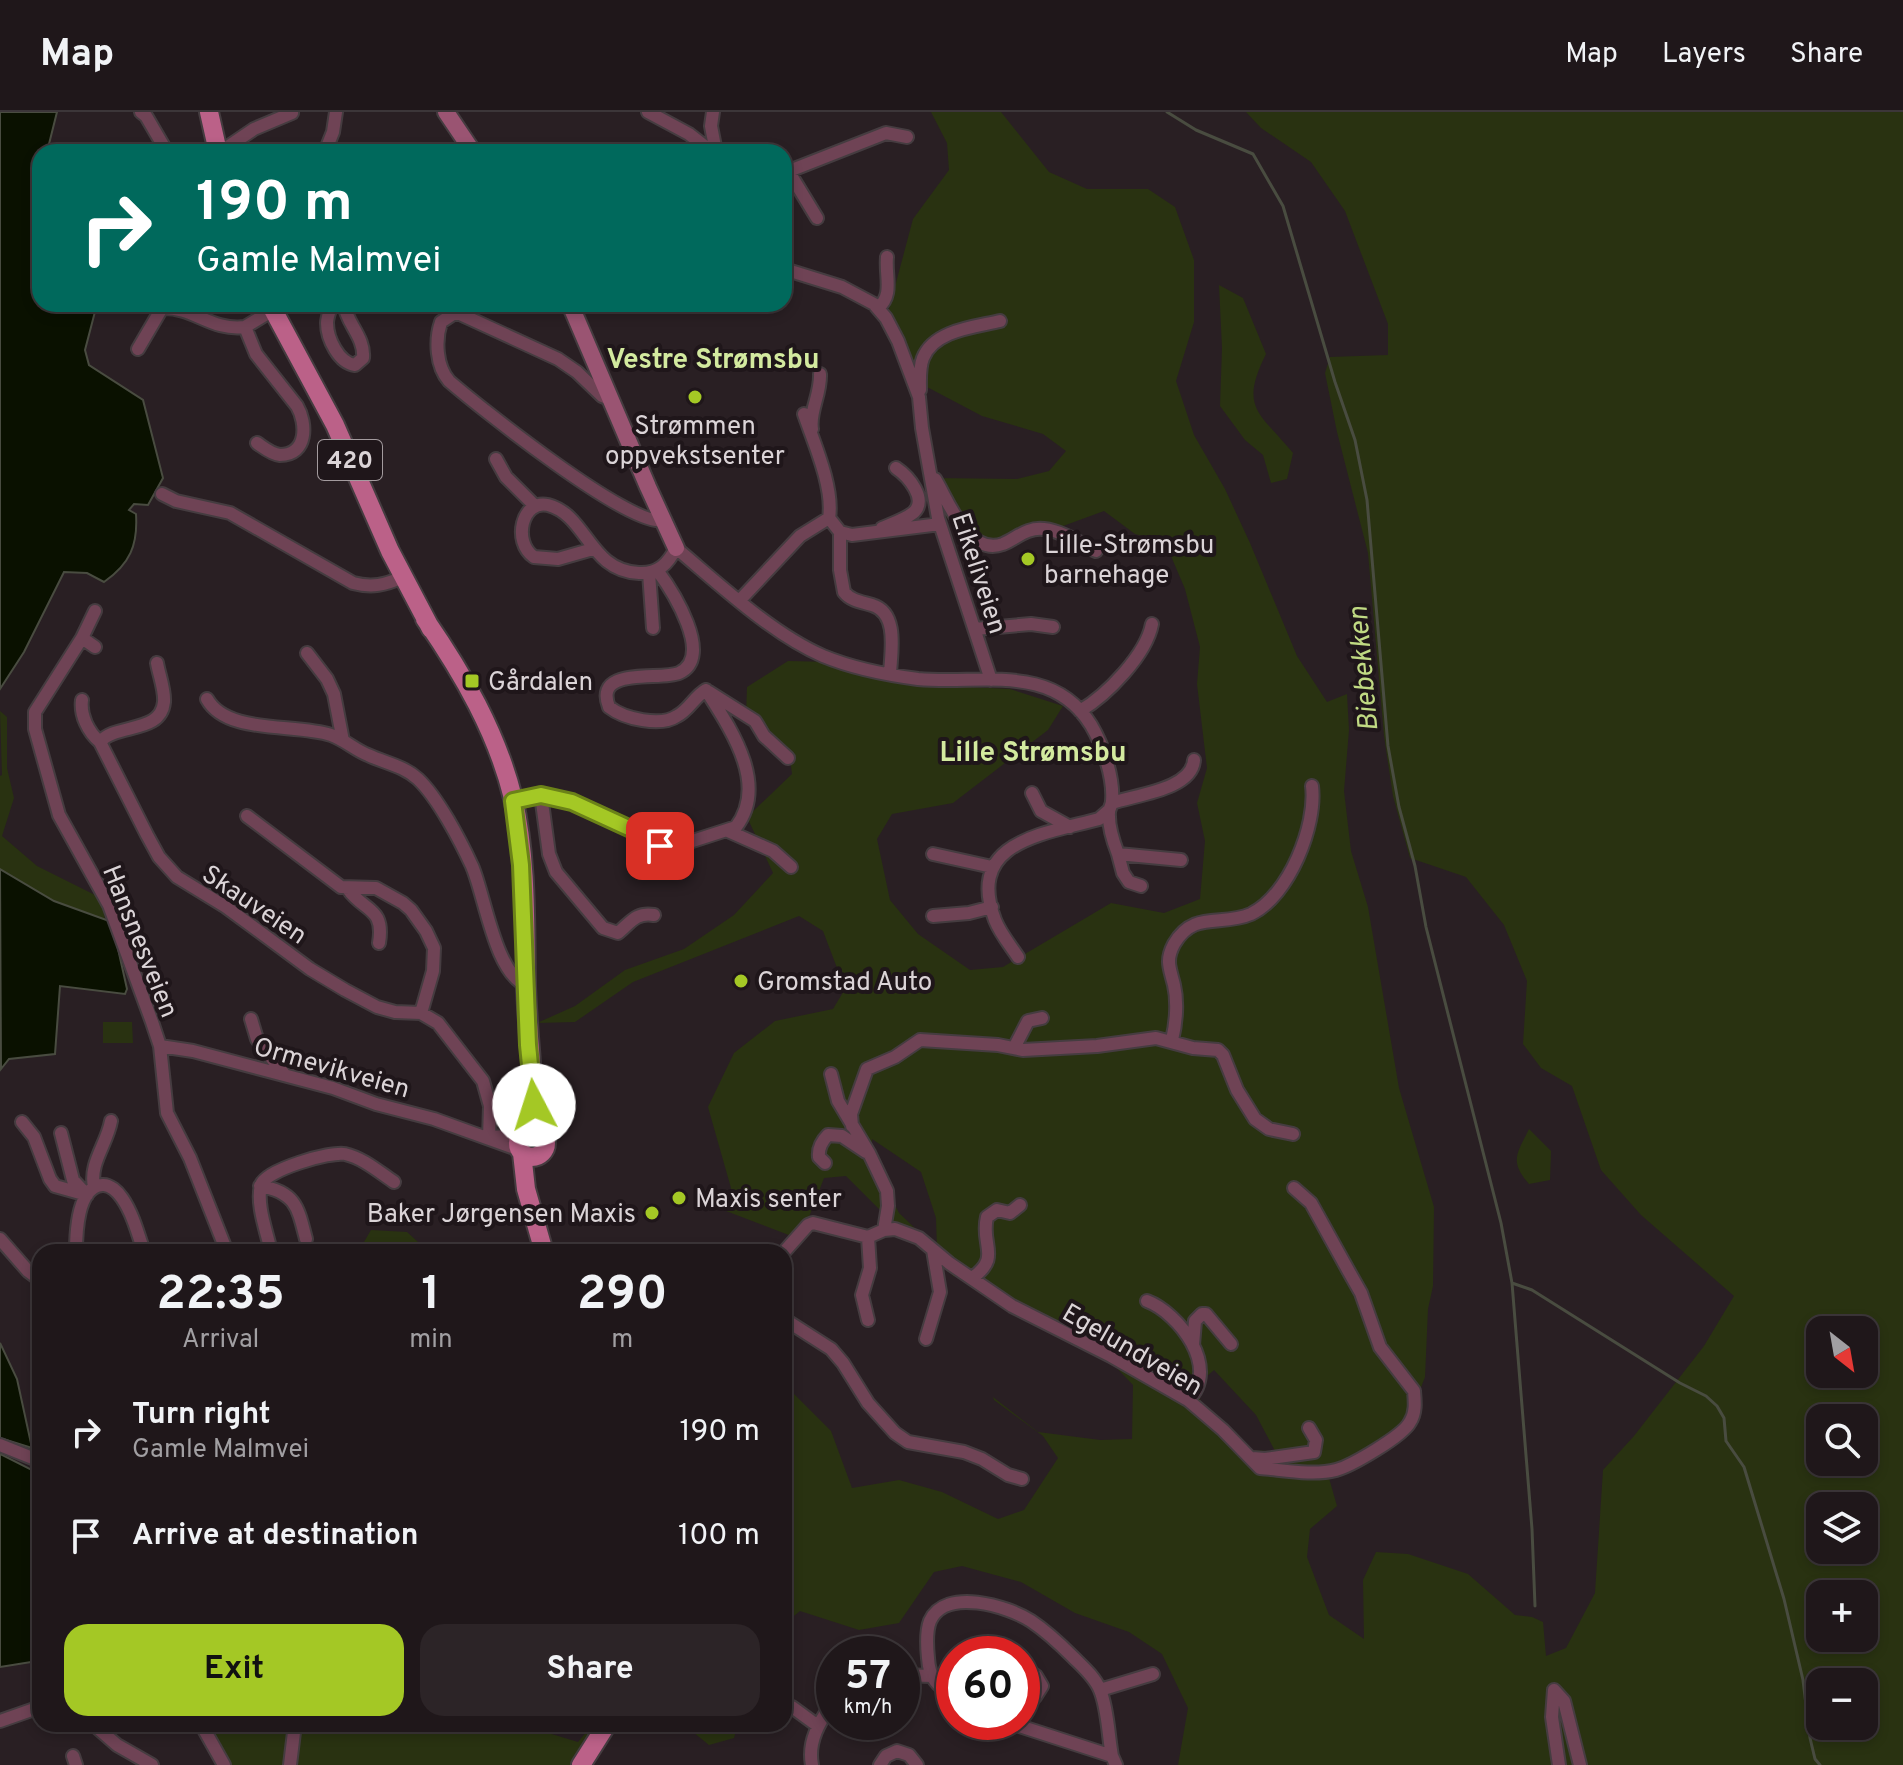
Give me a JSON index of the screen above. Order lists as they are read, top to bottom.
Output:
{
  "streets": {
    "main road": ["420"],
    "street": [
      "Eikeliveien",
      "Skauveien",
      "Hansnesveien",
      "Ormevikveien",
      "Egelundveien"
    ]
  },
  "crossings": [
    ["420", "Ormevikveien"],
    ["Hansnesveien", "Ormevikveien"]
  ],
  "districts": ["Vestre Strømsbu", "Lille Strømsbu"],
  "water": ["Biebekken"],
  "places": {
    "other": [
      "Strømmen oppvekstsenter",
      "Lille-Strømsbu barnehage",
      "Gromstad Auto",
      "Maxis senter",
      "Baker Jørgensen Maxis"
    ],
    "transit": ["Gårdalen"]
  },
  "north": "bottom right",
  "page": {
    "header": "Map",
    "nav": ["Map", "Layers", "Share"],
    "turn": ["190 m", "Gamle Malmvei"],
    "eta": [
      "22:35",
      "Arrival",
      "1",
      "min",
      "290",
      "m"
    ],
    "map_buttons": ["+", "−"],
    "list": [
      {
        "name": "Turn right",
        "note": "Gamle Malmvei",
        "value": "190 m"
      },
      {
        "name": "Arrive at destination",
        "value": "100 m"
      }
    ],
    "buttons": ["Exit", "Share"],
    "speed": "57 km/h",
    "limit": "60"
  }
}
